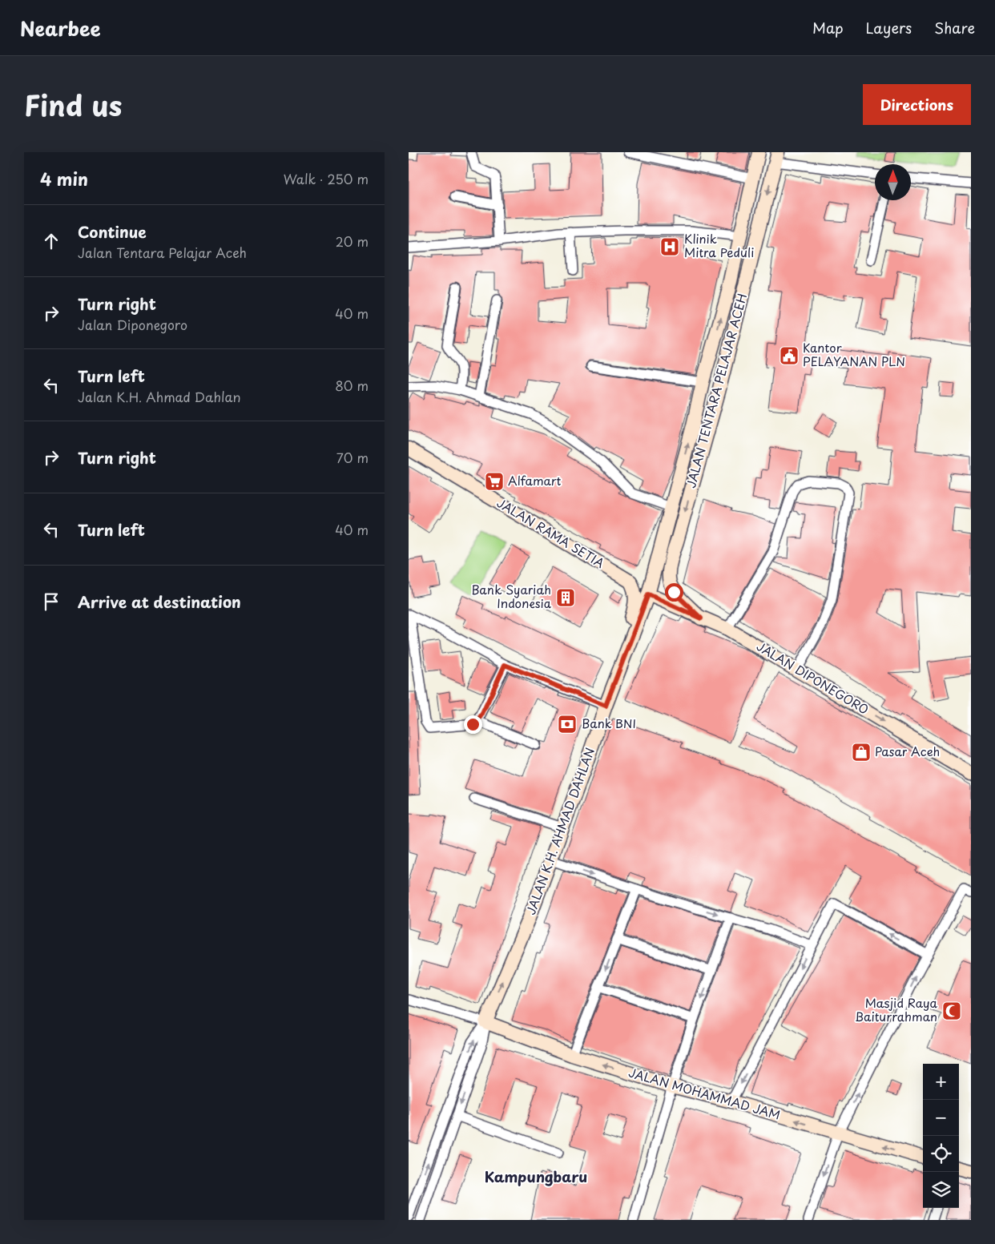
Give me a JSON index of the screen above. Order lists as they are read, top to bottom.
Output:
{
  "streets": {
    "main road": [
      "JALAN TENTARA PELAJAR ACEH",
      "JALAN RAMA SETIA",
      "JALAN DIPONEGORO",
      "JALAN K.H. AHMAD DAHLAN",
      "JALAN MOHAMMAD JAM"
    ]
  },
  "crossings": [
    ["JALAN TENTARA PELAJAR ACEH", "JALAN DIPONEGORO"],
    ["JALAN TENTARA PELAJAR ACEH", "JALAN K.H. AHMAD DAHLAN"],
    ["JALAN DIPONEGORO", "JALAN K.H. AHMAD DAHLAN"],
    ["JALAN K.H. AHMAD DAHLAN", "JALAN MOHAMMAD JAM"]
  ],
  "one_way": ["JALAN DIPONEGORO", "JALAN MOHAMMAD JAM"],
  "districts": ["Kampungbaru"],
  "places": {
    "hospital": ["Klinik Mitra Peduli"],
    "public building": ["Kantor PELAYANAN PLN"],
    "supermarket": ["Alfamart"],
    "building": ["Bank Syariah Indonesia"],
    "bank": ["Bank BNI"],
    "shop": ["Pasar Aceh"],
    "mosque": ["Masjid Raya Baiturrahman"]
  },
  "north": "top",
  "page": {
    "header": "Nearbee",
    "nav": ["Map", "Layers", "Share"],
    "title": "Find us",
    "buttons": "Directions",
    "heading": ["4 min", "Walk · 250 m"],
    "list": [
      ["Continue", "Jalan Tentara Pelajar Aceh", "20 m"],
      ["Turn right", "Jalan Diponegoro", "40 m"],
      ["Turn left", "Jalan K.H. Ahmad Dahlan", "80 m"],
      ["Turn right", "70 m"],
      ["Turn left", "40 m"],
      "Arrive at destination"
    ],
    "map_buttons": ["+", "−"]
  }
}
